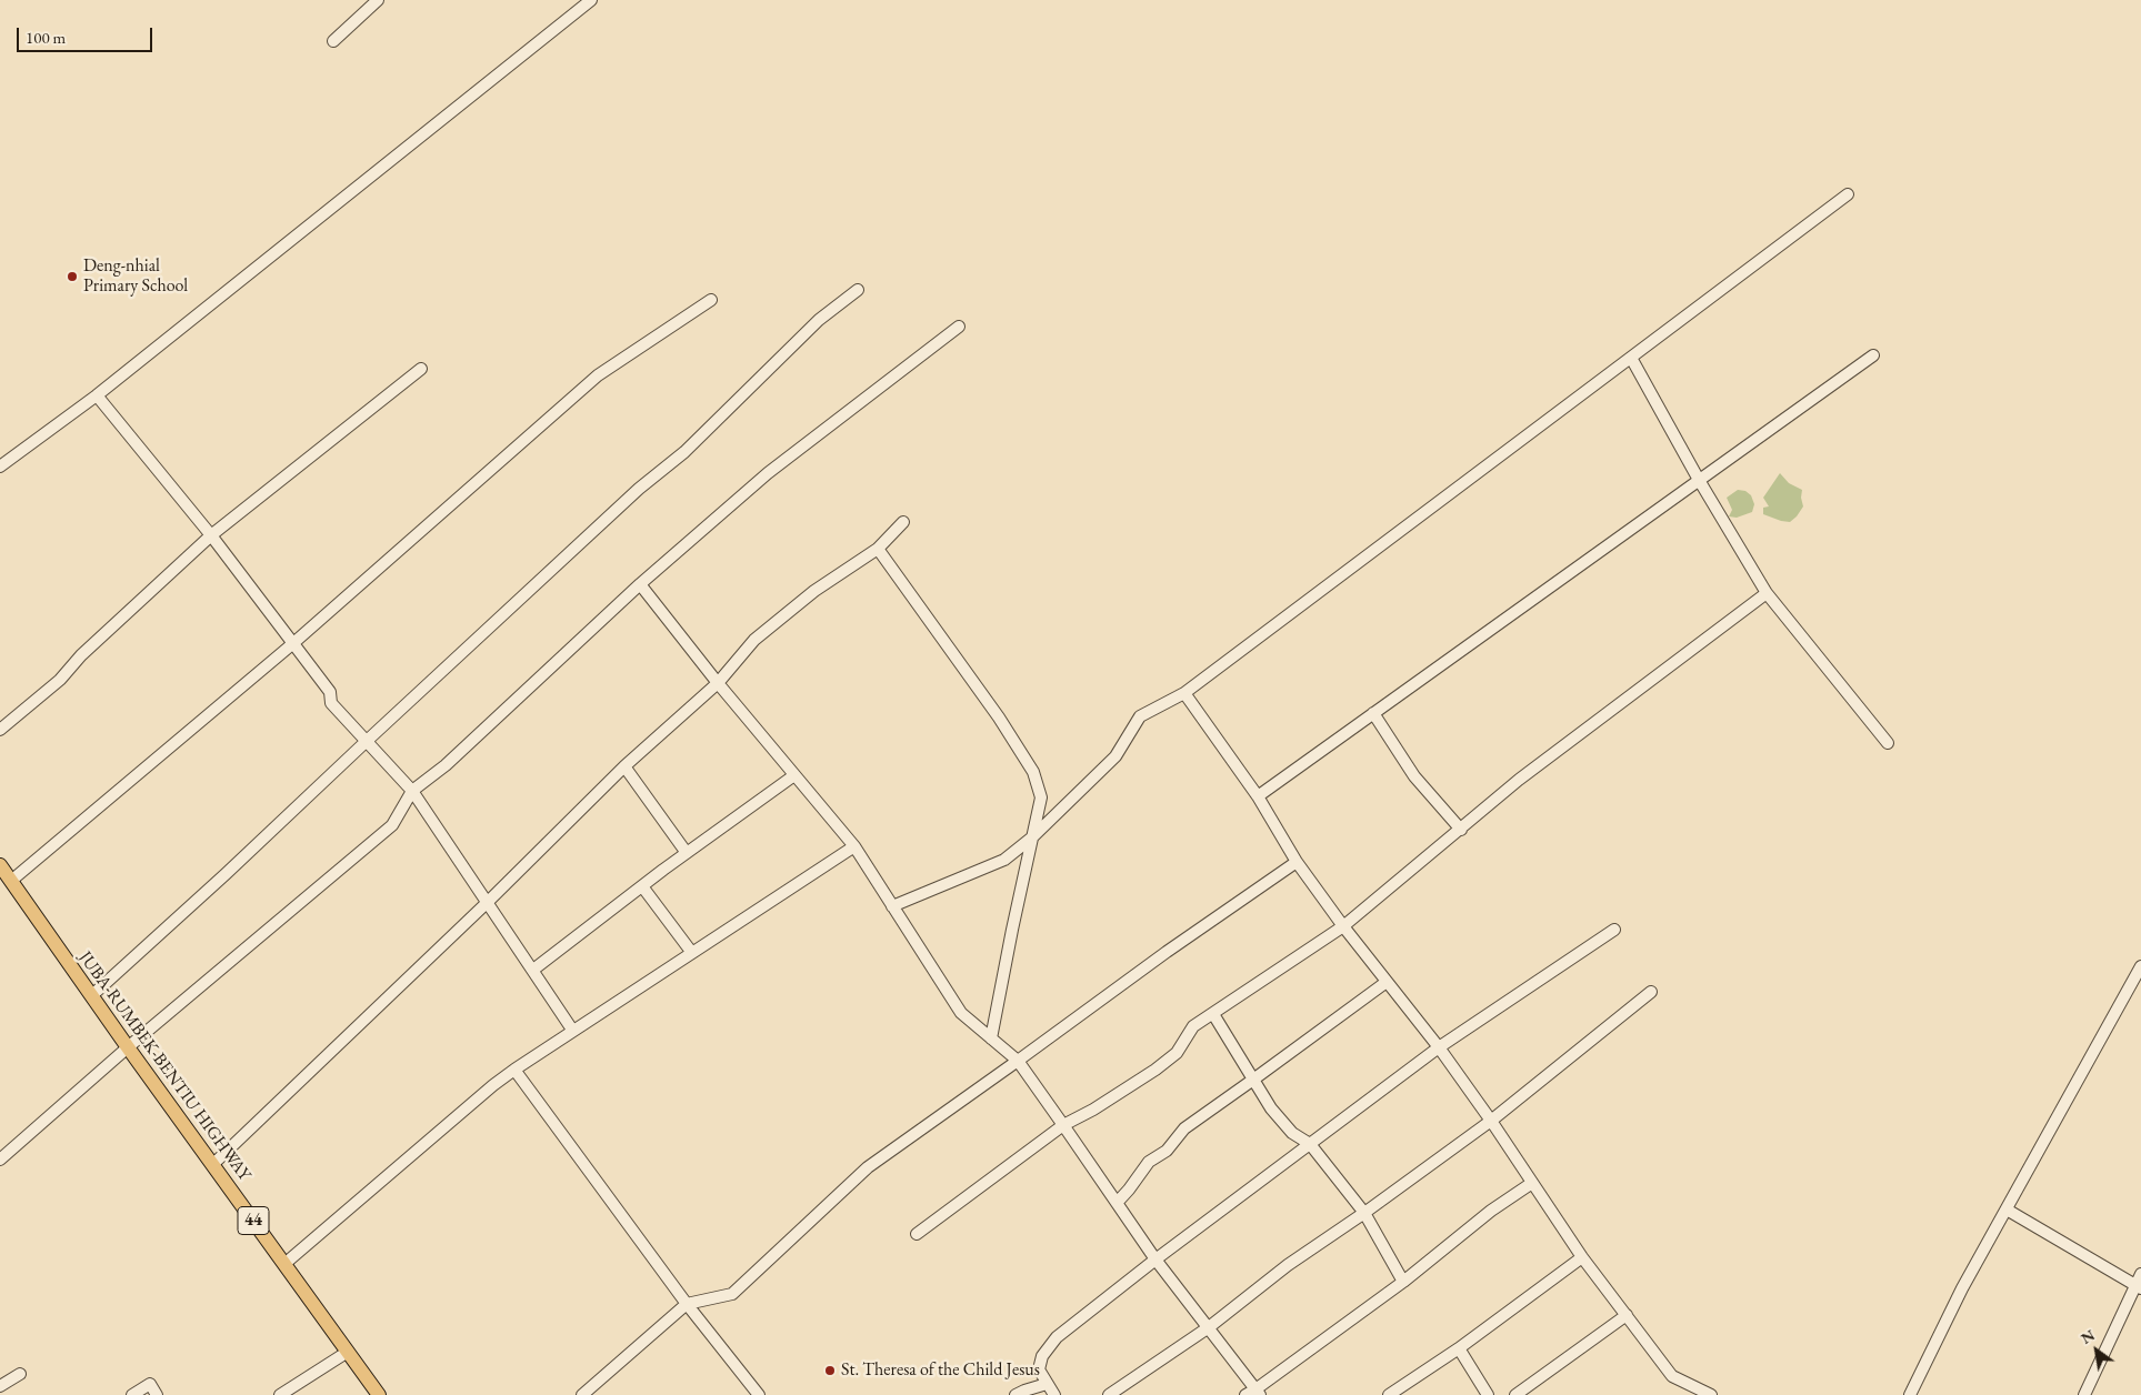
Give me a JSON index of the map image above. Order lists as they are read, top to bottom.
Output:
{
  "streets": {
    "main road": ["JUBA-RUMBEK-BENTIU HIGHWAY", "44"]
  },
  "places": ["Deng-nhial Primary School", "St. Theresa of the Child Jesus"],
  "scale_bar": "100 m",
  "north": "top left"
}
